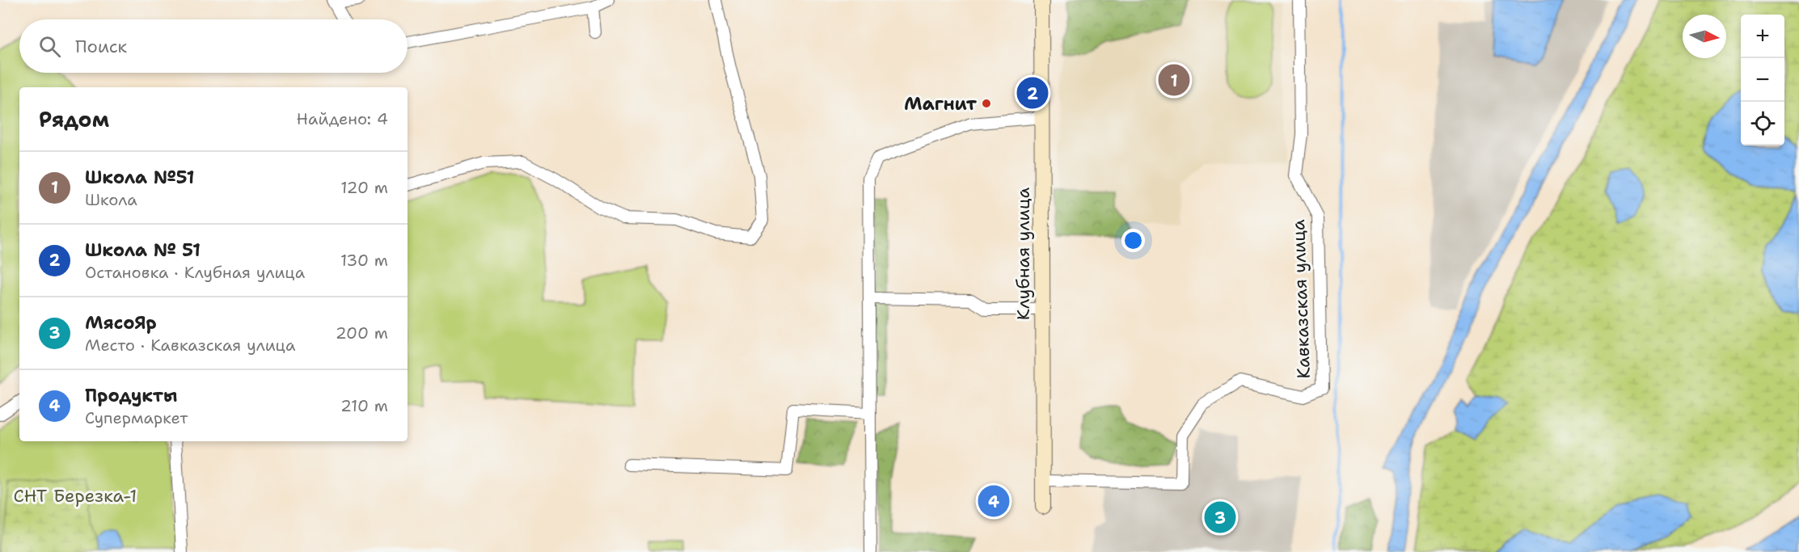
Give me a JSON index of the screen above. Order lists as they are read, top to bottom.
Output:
{
  "streets": {
    "street": ["Клубная улица", "Кавказская улица"]
  },
  "crossings": [
    ["Клубная улица", "Кавказская улица"]
  ],
  "parks": ["СНТ Березка-1"],
  "places": ["Магнит"],
  "north": "right",
  "page": {
    "map_buttons": ["+", "−"],
    "search": "Поиск",
    "pins": [
      "1",
      "2",
      "4",
      "3"
    ],
    "heading": ["Рядом", "Найдено: 4"],
    "list": [
      {
        "mark": "1",
        "name": "Школа №51",
        "note": "Школа",
        "value": "120 m"
      },
      {
        "mark": "2",
        "name": "Школа № 51",
        "note": "Остановка · Клубная улица",
        "value": "130 m"
      },
      {
        "mark": "3",
        "name": "МясоЯр",
        "note": "Место · Кавказская улица",
        "value": "200 m"
      },
      {
        "mark": "4",
        "name": "Продукты",
        "note": "Супермаркет",
        "value": "210 m"
      }
    ]
  }
}
